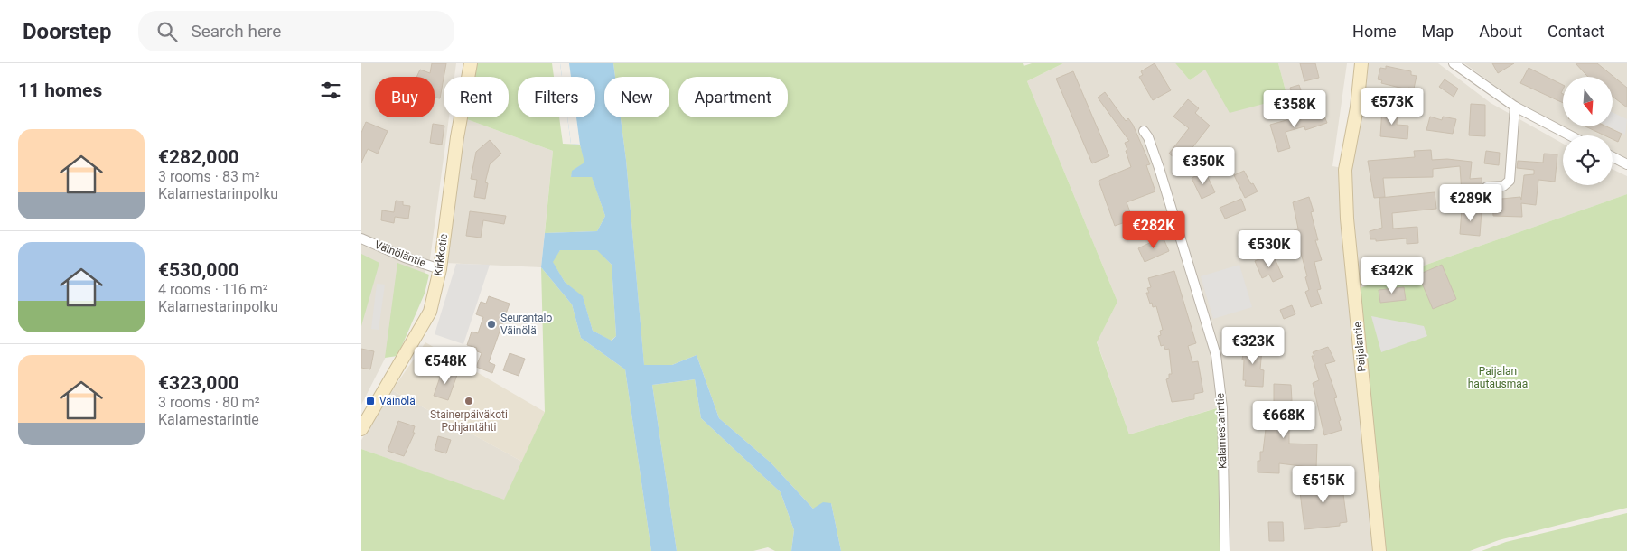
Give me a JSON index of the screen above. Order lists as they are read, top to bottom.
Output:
{
  "streets": {
    "street": [
      "Väinöläntie",
      "Kirkkotie",
      "Paijalantie",
      "Kalamestarintie"
    ]
  },
  "crossings": [
    ["Väinöläntie", "Kirkkotie"]
  ],
  "parks": ["Paijalan hautausmaa"],
  "places": {
    "other": ["Seurantalo Väinölä", "Stainerpäiväkoti Pohjantähti"],
    "transit": ["Väinölä"]
  },
  "north": "bottom",
  "page": {
    "header": "Doorstep",
    "search": "Search here",
    "nav": [
      "Home",
      "Map",
      "About",
      "Contact"
    ],
    "heading": "11 homes",
    "chip": [
      "Buy",
      "Rent",
      "Filters",
      "New",
      "Apartment"
    ],
    "price": [
      "€573K",
      "€358K",
      "€350K",
      "€289K",
      "€282K",
      "€530K",
      "€342K",
      "€323K",
      "€548K",
      "€668K",
      "€515K"
    ],
    "list": [
      {
        "name": "€282,000",
        "note": "3 rooms · 83 m² · Kalamestarinpolku"
      },
      {
        "name": "€530,000",
        "note": "4 rooms · 116 m² · Kalamestarinpolku"
      },
      {
        "name": "€323,000",
        "note": "3 rooms · 80 m² · Kalamestarintie"
      }
    ]
  }
}
